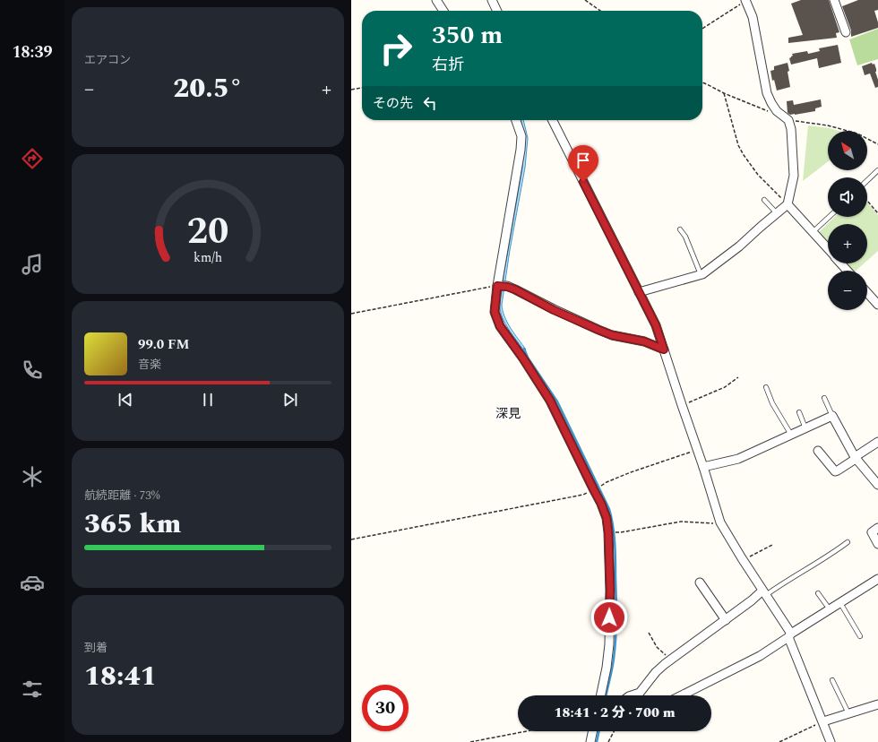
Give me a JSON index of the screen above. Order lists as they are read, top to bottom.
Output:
{
  "districts": ["深見"],
  "north": "top left",
  "page": {
    "tabs": "18:39",
    "tile": [
      "エアコン",
      ["航続距離 · 73%", "365 km"],
      ["到着", "18:41"]
    ],
    "turn": ["350 m", "右折"],
    "heat": ["−", "20.5°", "+"],
    "then": "その先",
    "map_buttons": ["+", "−"],
    "song": ["99.0 FM", "音楽"],
    "limit": "30",
    "trip": "18:41 · 2 分 · 700 m",
    "gauge": ["20", "km/h"]
  }
}
